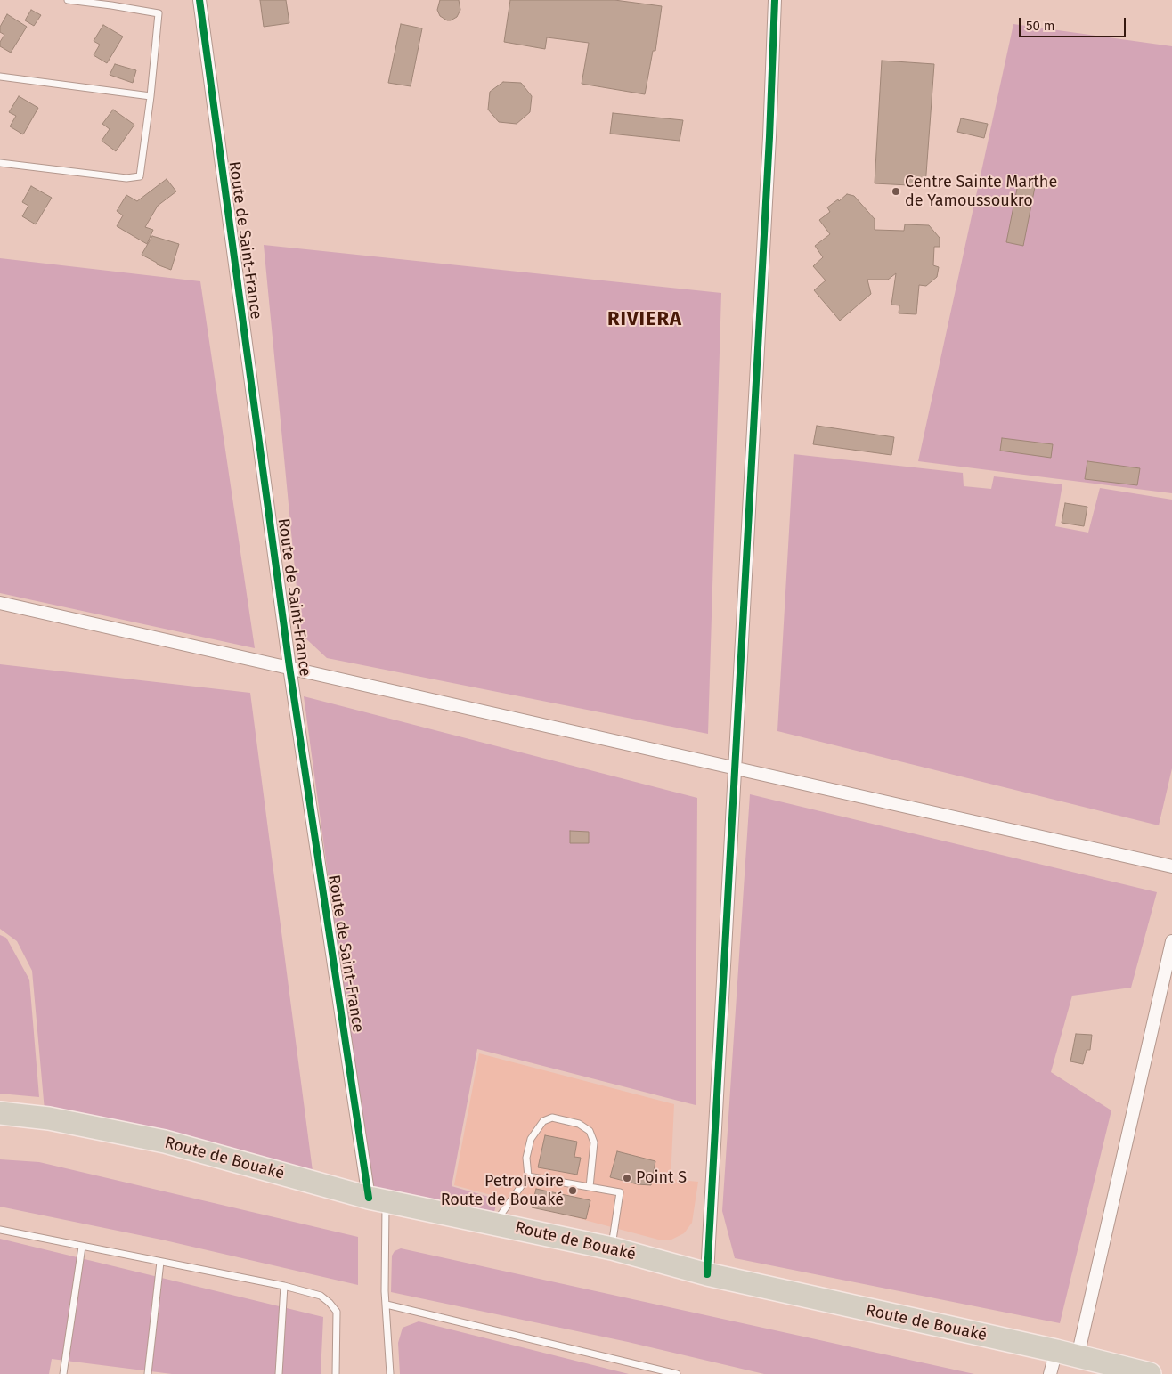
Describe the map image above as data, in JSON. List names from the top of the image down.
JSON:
{
  "streets": {
    "highway": ["Route de Bouaké"],
    "street": ["Route de Saint-France"]
  },
  "crossings": [
    ["Route de Saint-France", "Route de Bouaké"]
  ],
  "districts": ["RIVIERA"],
  "places": ["Centre Sainte Marthe de Yamoussoukro", "Point S", "PetroIvoire Route de Bouaké"],
  "scale_bar": "50 m"
}
